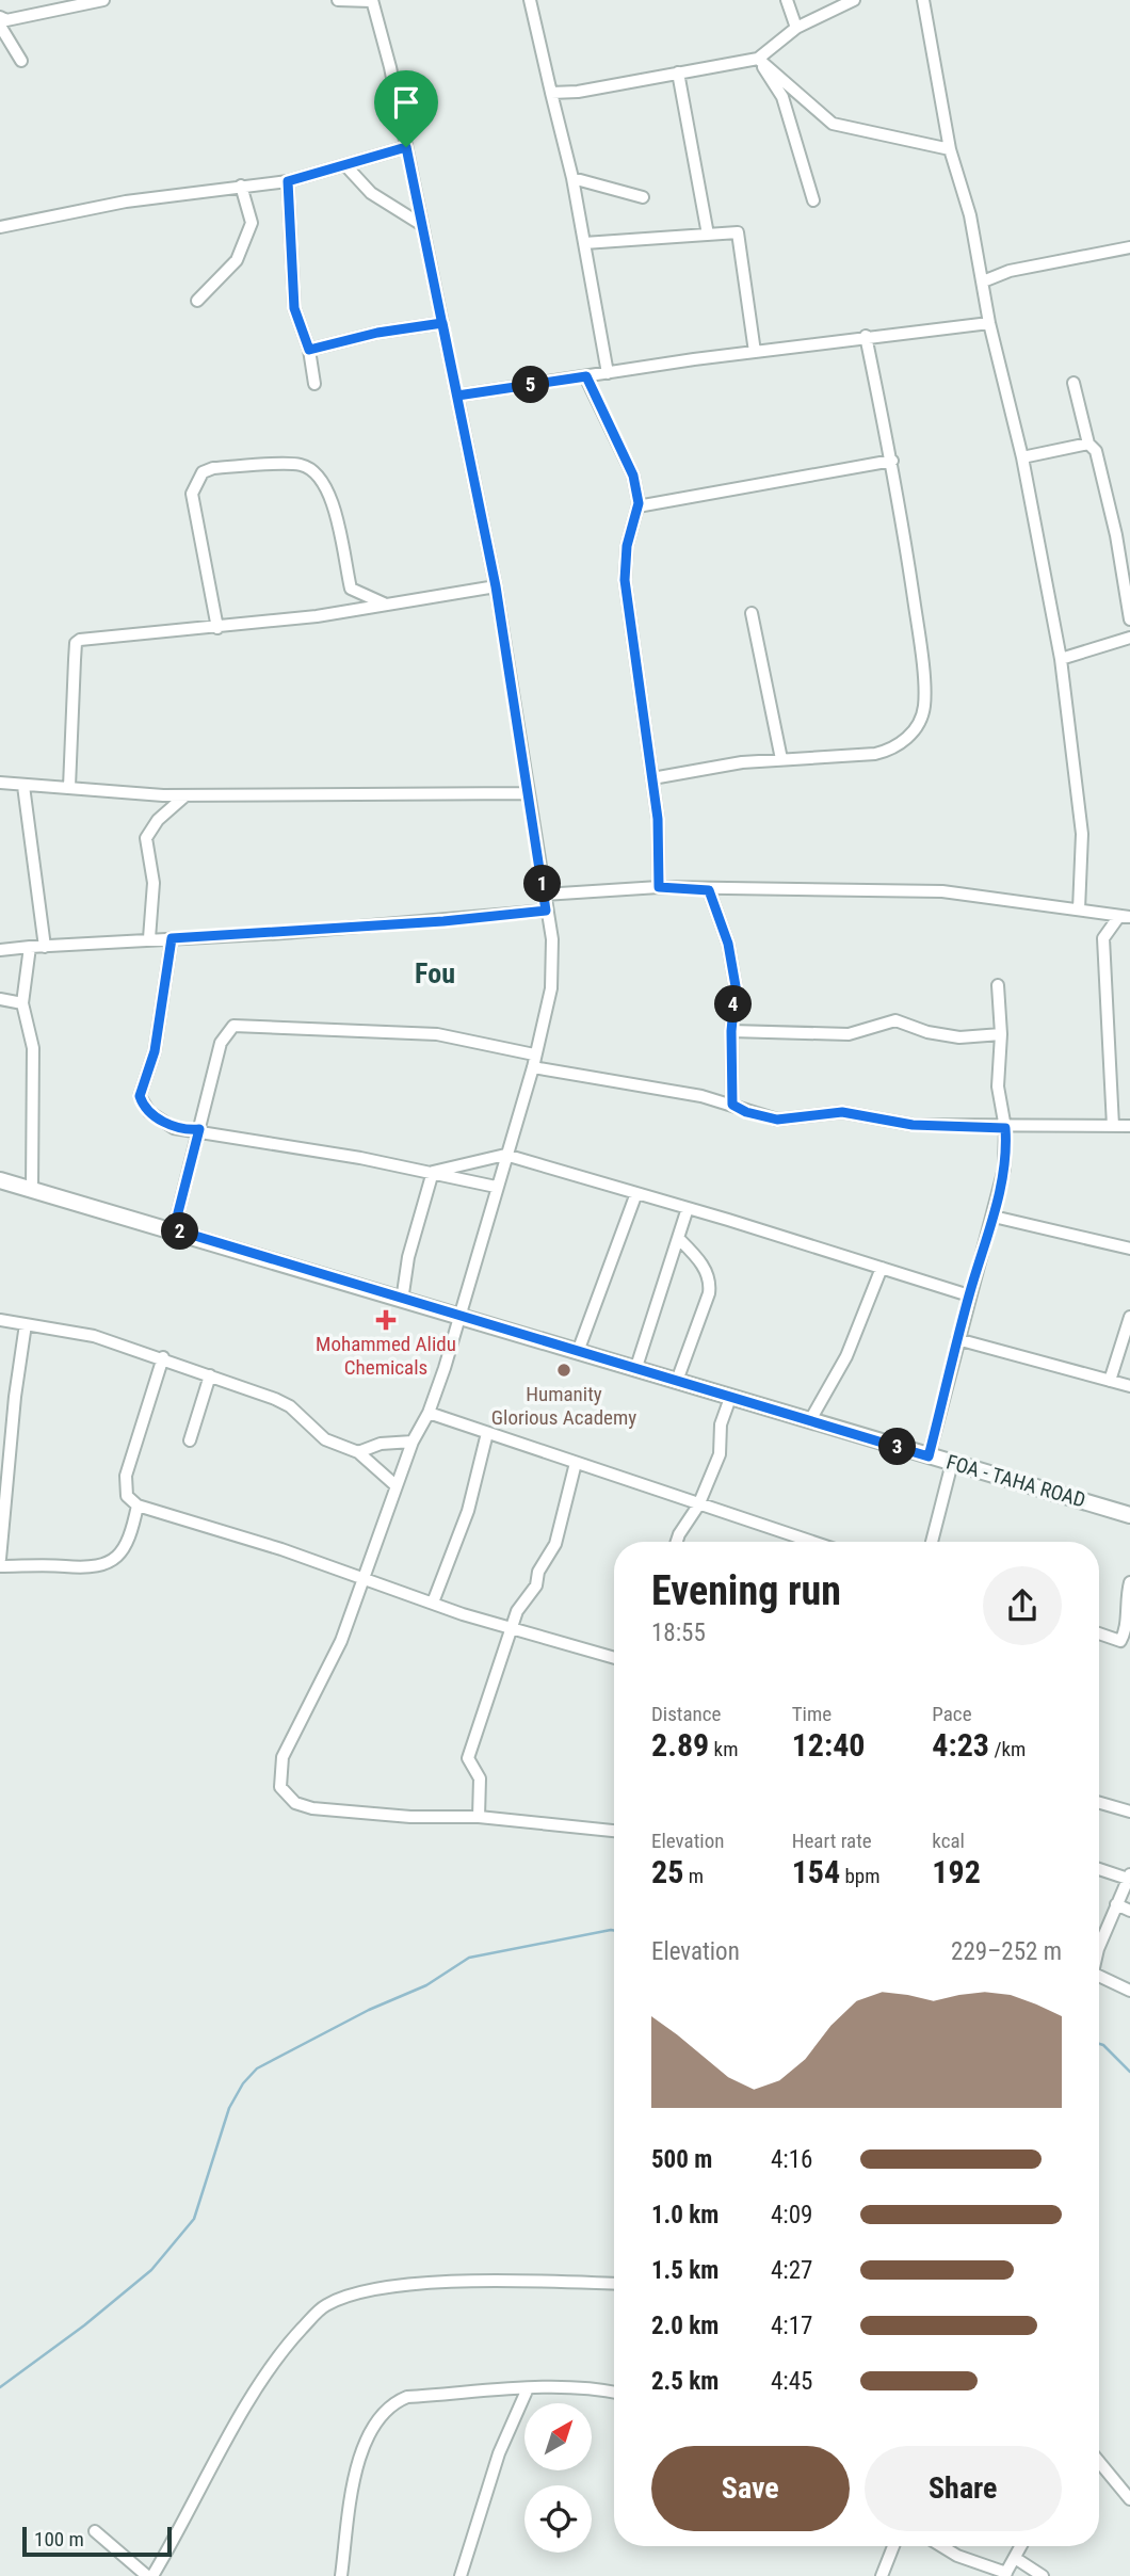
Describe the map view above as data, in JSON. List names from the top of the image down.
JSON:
{
  "streets": {
    "street": ["FOA - TAHA ROAD"]
  },
  "districts": ["Fou"],
  "places": {
    "health": ["Mohammed Alidu Chemicals"],
    "other": ["Humanity Glorious Academy"]
  },
  "scale_bar": "100 m",
  "north": "top right",
  "page": {
    "pins": [
      "5",
      "1",
      "4",
      "2",
      "3"
    ],
    "heading": ["Evening run", "18:55"],
    "stats": [
      ["Distance", "2.89 km"],
      ["Time", "12:40"],
      ["Pace", "4:23 /km"],
      ["Elevation", "25 m"],
      ["Heart rate", "154 bpm"],
      ["kcal", "192"]
    ],
    "chart": ["Elevation", "229–252 m"],
    "list": [
      {
        "name": "500 m",
        "note": "4:16"
      },
      {
        "name": "1.0 km",
        "note": "4:09"
      },
      {
        "name": "1.5 km",
        "note": "4:27"
      },
      {
        "name": "2.0 km",
        "note": "4:17"
      },
      {
        "name": "2.5 km",
        "note": "4:45"
      }
    ],
    "buttons": ["Save", "Share"],
    "scale": "100 m"
  }
}
